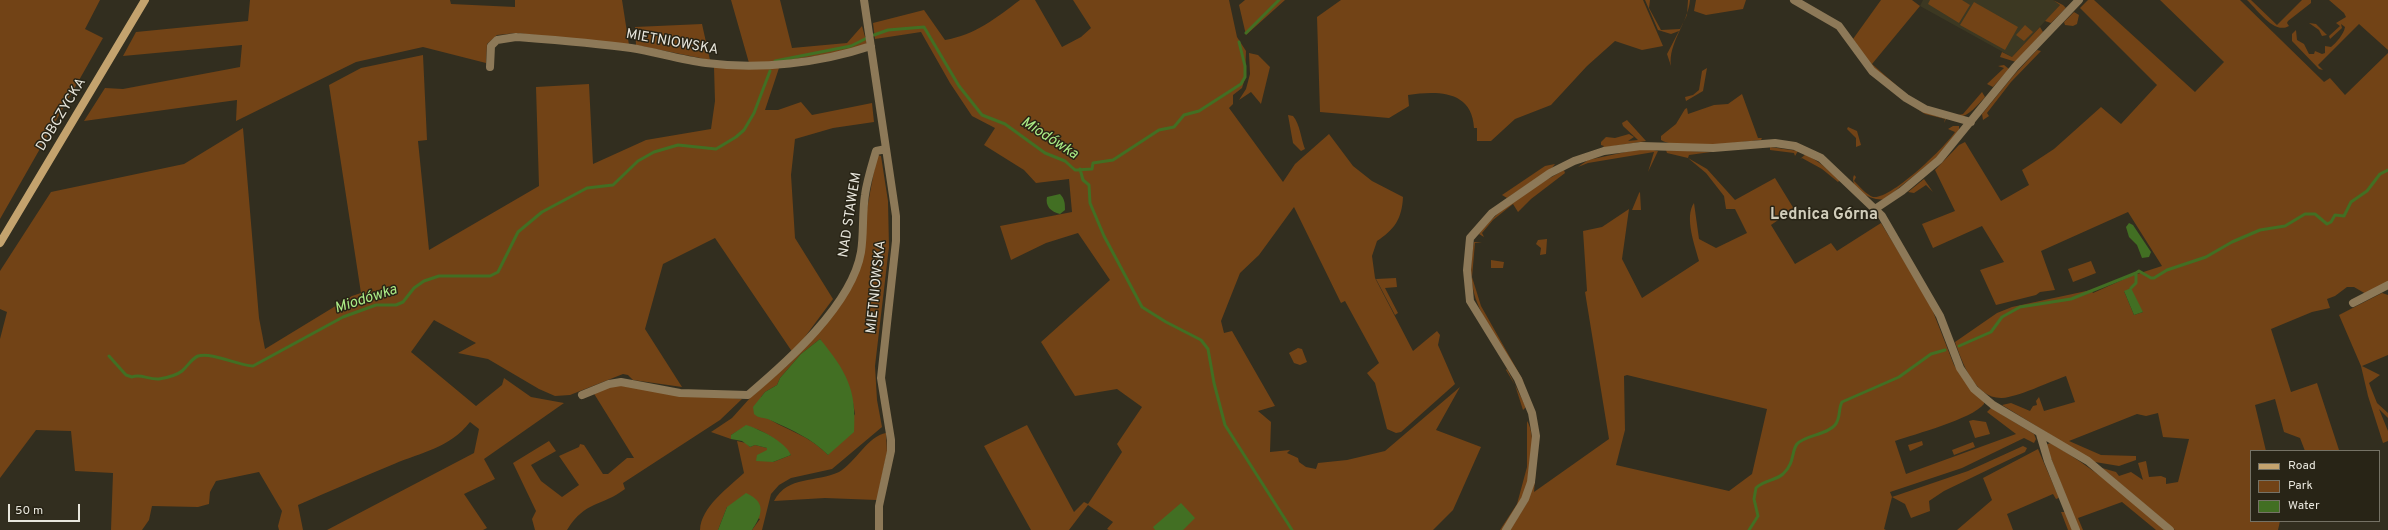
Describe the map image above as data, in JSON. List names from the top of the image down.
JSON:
{
  "streets": {
    "main road": ["DOBCZYCKA"],
    "street": ["MIETNIOWSKA", "NAD STAWEM"]
  },
  "crossings": [
    ["MIETNIOWSKA", "NAD STAWEM"]
  ],
  "districts": ["Lednica Górna"],
  "water": ["Miodówka"],
  "legend": ["Road", "Park", "Water"],
  "scale_bar": "50 m"
}
